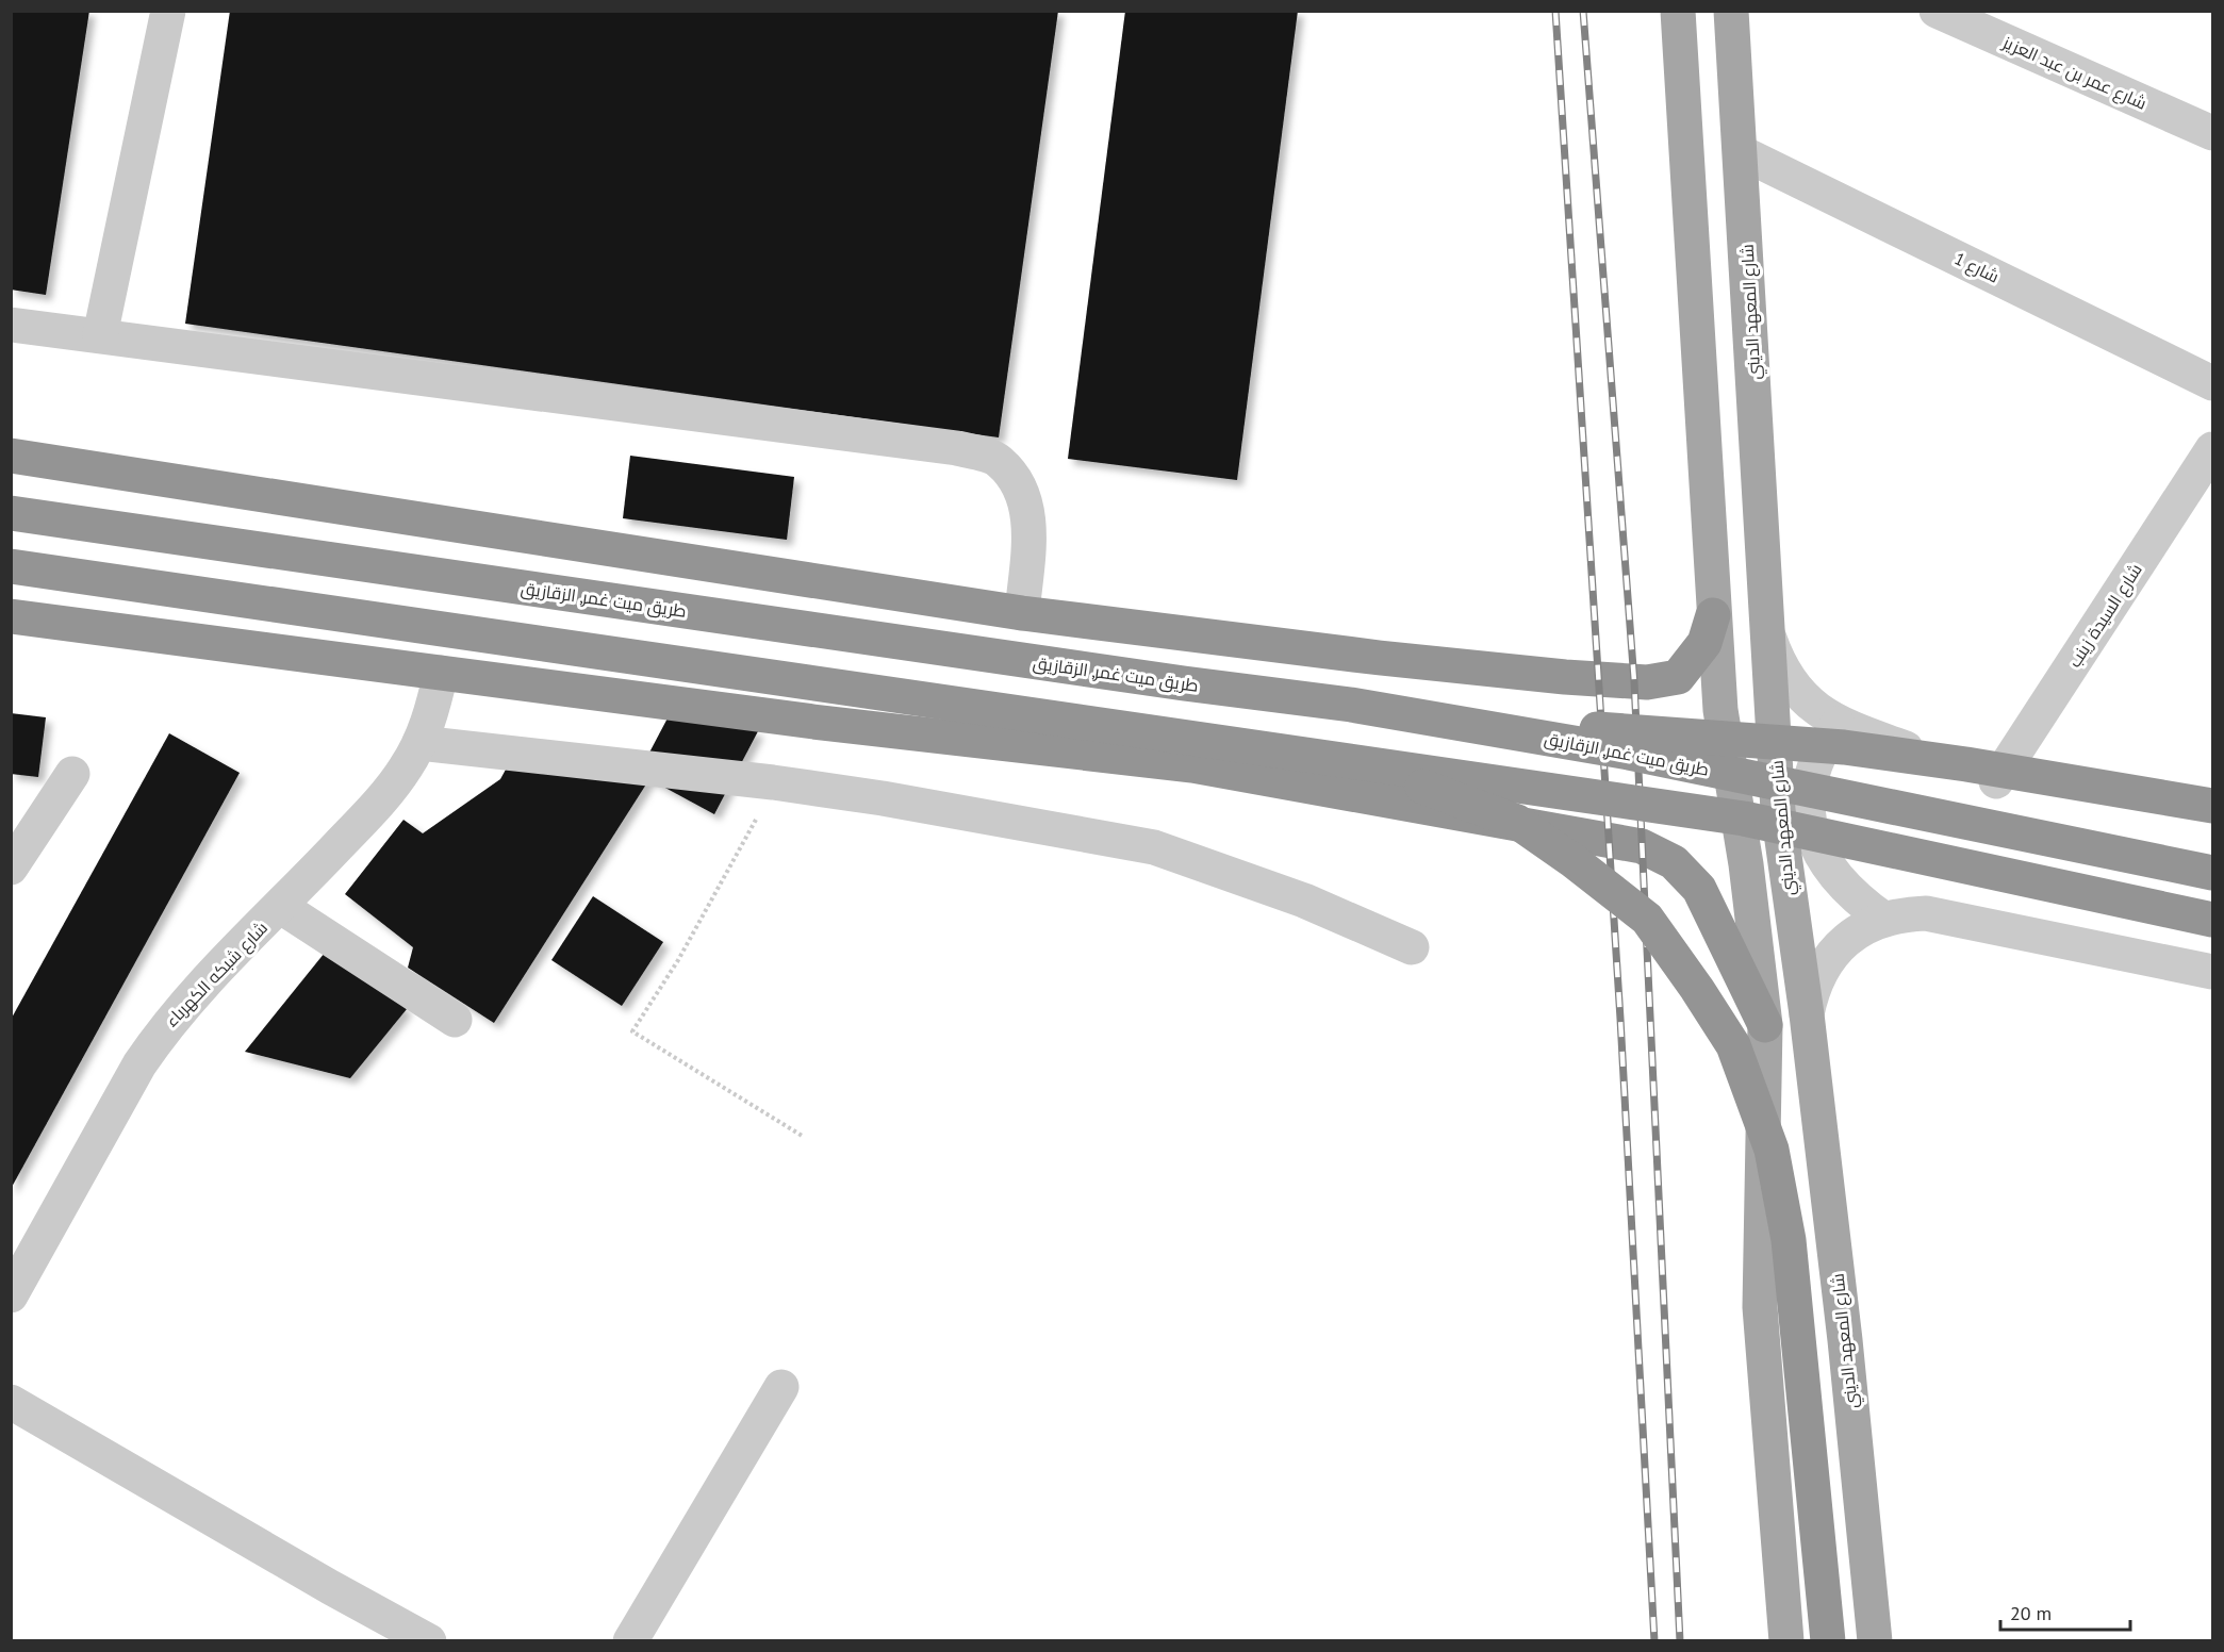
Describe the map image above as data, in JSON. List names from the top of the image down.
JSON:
{
  "streets": {
    "highway": ["طريق ميت غمر, الزقازيق"],
    "main road": ["شارع المعهد الديني"],
    "street": [
      "شارع عمر بن عبد العزيز",
      "شارع 1",
      "شارع السيدة زينب",
      "شارع شبكه الكهرباء"
    ]
  },
  "crossings": [
    ["شارع 1", "شارع المعهد الديني"]
  ],
  "scale_bar": "20 m"
}
